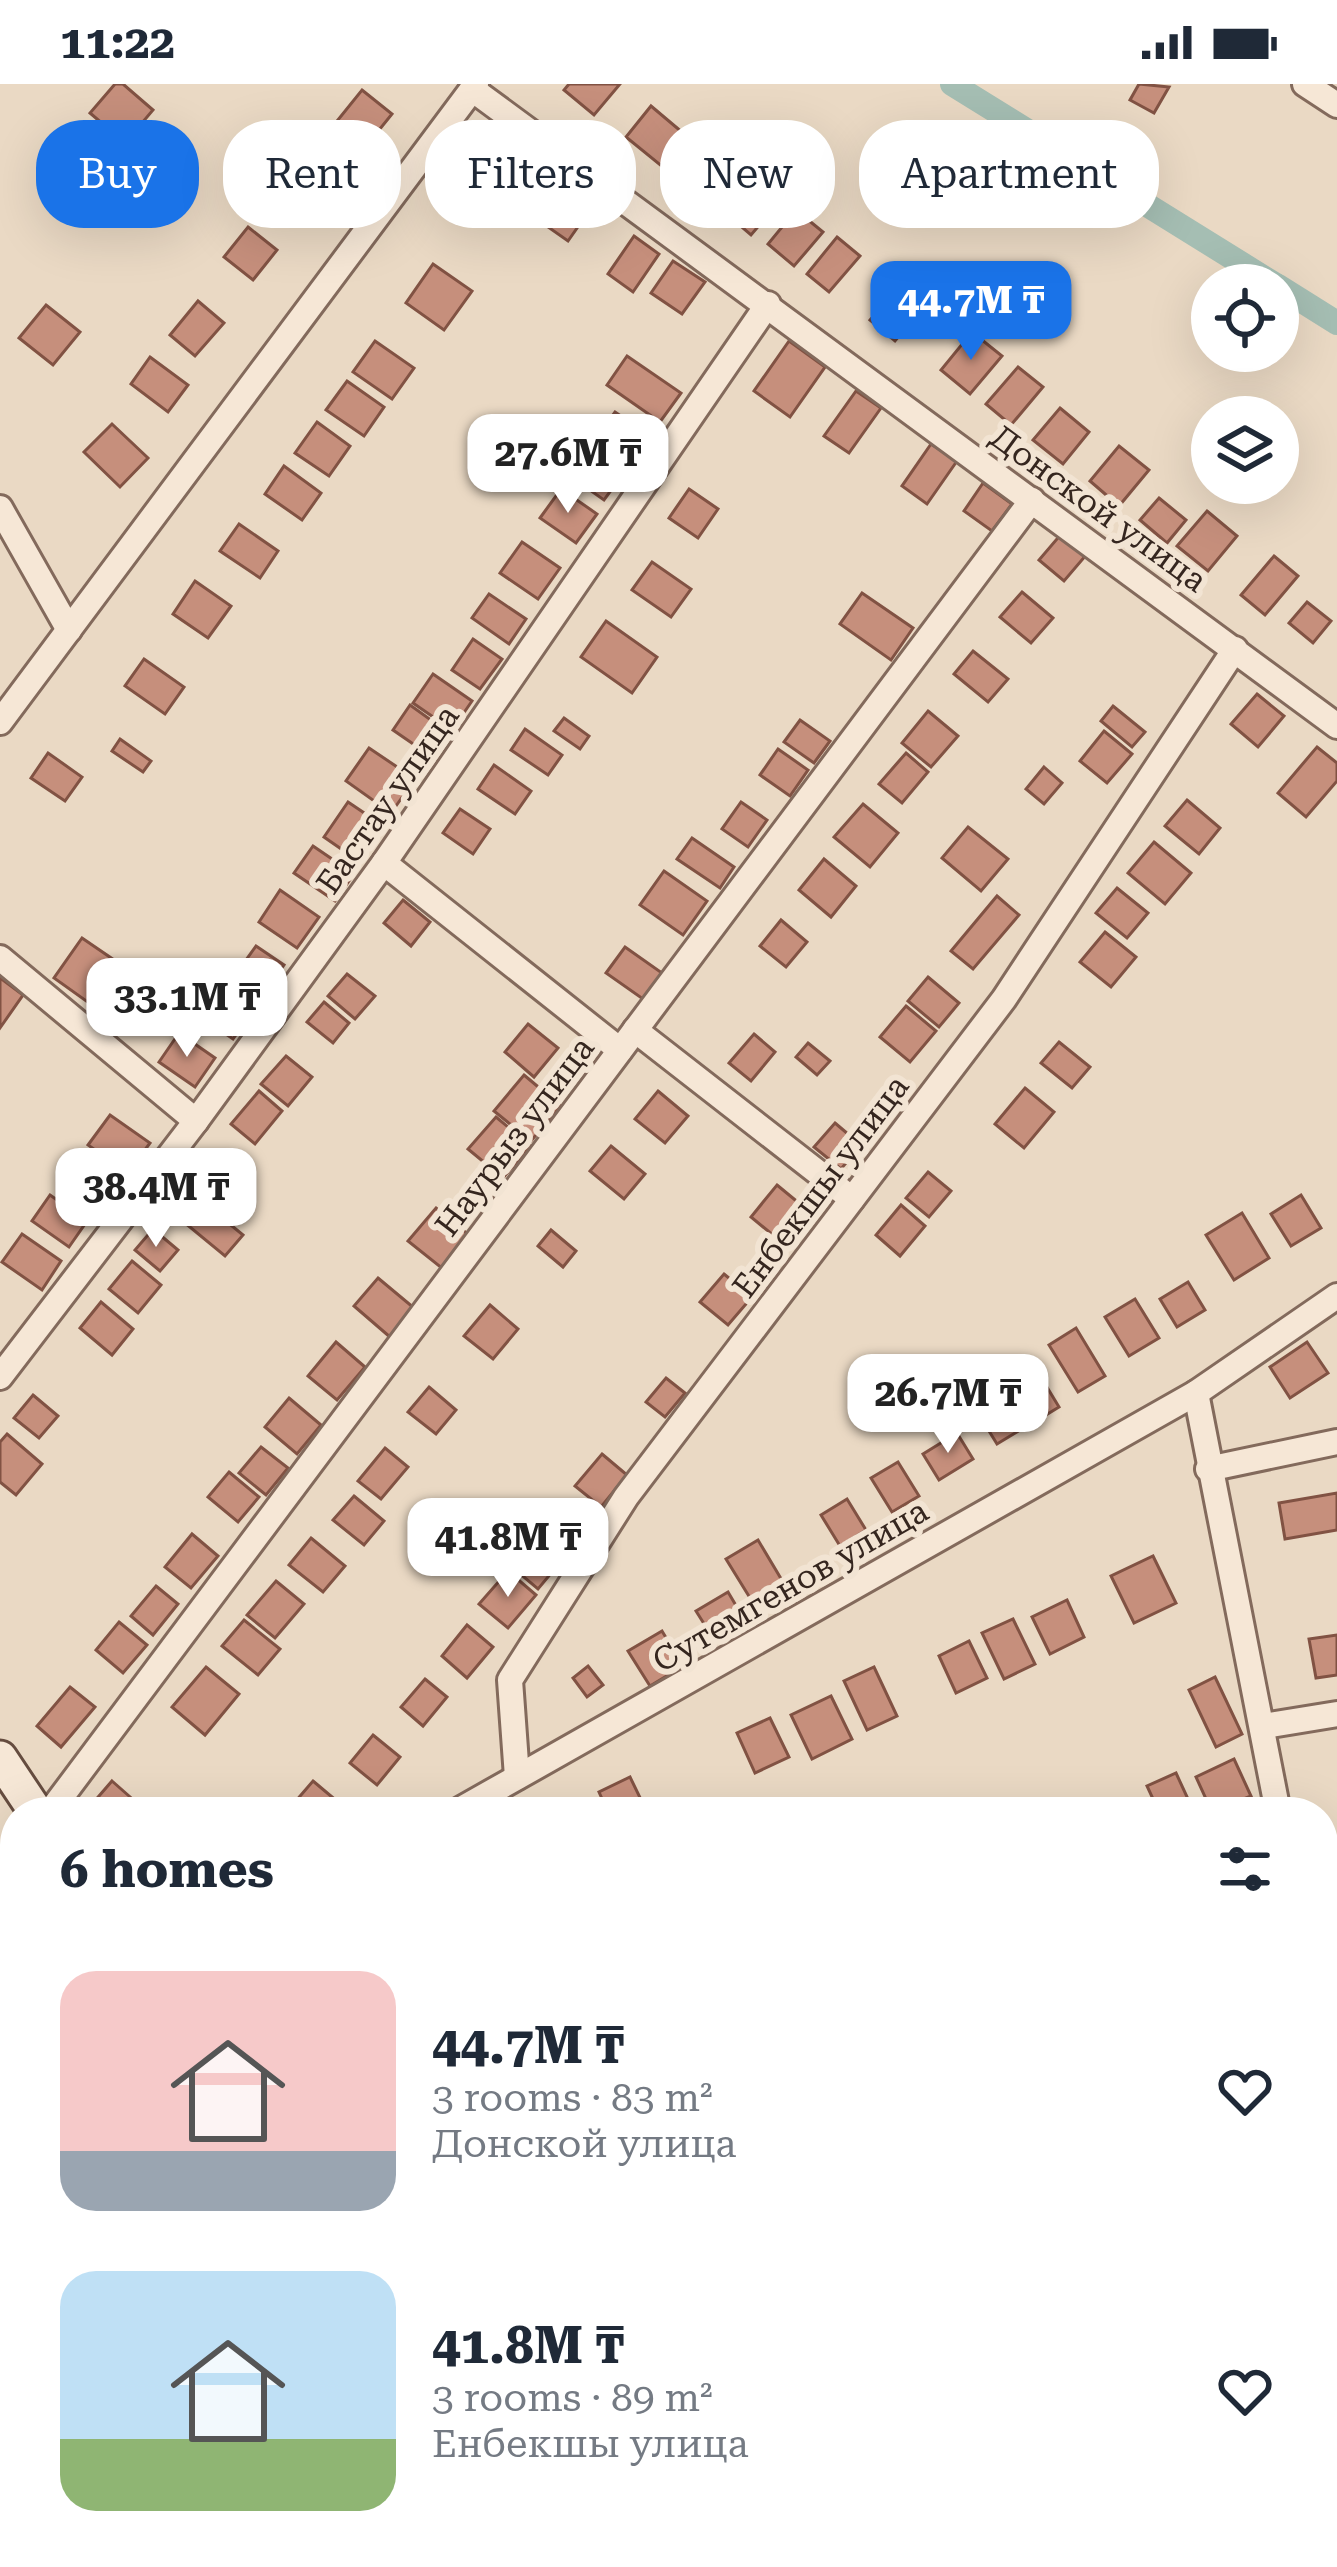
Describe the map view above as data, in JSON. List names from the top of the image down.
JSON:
{
  "streets": {
    "street": [
      "Донской улица",
      "Бастау улица",
      "Наурыз улица",
      "Енбекшы улица",
      "Сутемгенов улица"
    ]
  },
  "crossings": [
    ["Донской улица", "Бастау улица"],
    ["Донской улица", "Наурыз улица"],
    ["Донской улица", "Енбекшы улица"],
    ["Енбекшы улица", "Сутемгенов улица"]
  ],
  "page": {
    "status": "11:22",
    "chip": [
      "Buy",
      "Rent",
      "Filters",
      "New",
      "Apartment"
    ],
    "price": [
      "44.7M ₸",
      "27.6M ₸",
      "33.1M ₸",
      "38.4M ₸",
      "26.7M ₸",
      "41.8M ₸"
    ],
    "heading": "6 homes",
    "list": [
      {
        "name": "44.7M ₸",
        "note": "3 rooms · 83 m² · Донской улица"
      },
      {
        "name": "41.8M ₸",
        "note": "3 rooms · 89 m² · Енбекшы улица"
      }
    ]
  }
}
